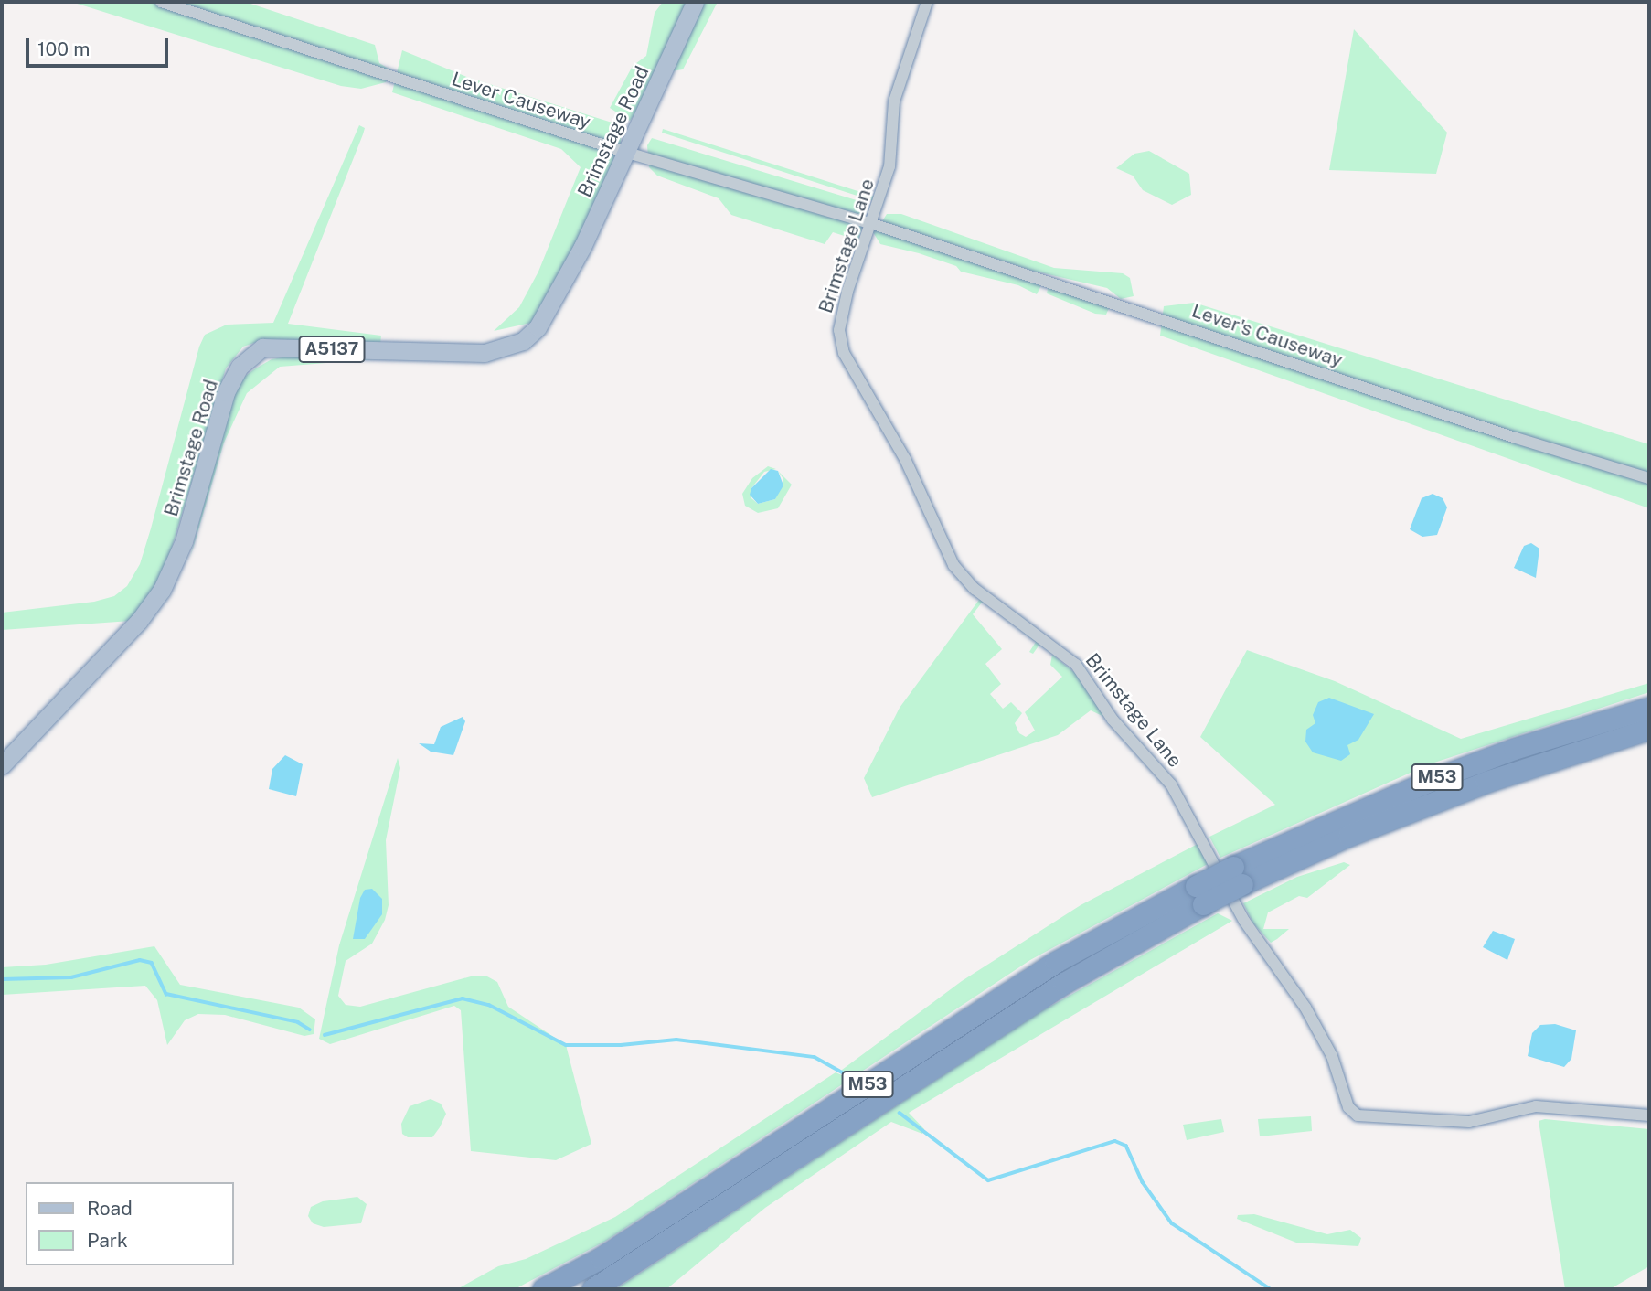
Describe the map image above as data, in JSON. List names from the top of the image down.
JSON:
{
  "streets": {
    "highway": ["M53"],
    "main road": ["Brimstage Road", "A5137"],
    "street": ["Lever Causeway", "Brimstage Lane", "Lever's Causeway"]
  },
  "crossings": [
    ["Lever Causeway", "Brimstage Road"],
    ["Lever Causeway", "Brimstage Lane"],
    ["Lever Causeway", "Lever's Causeway"],
    ["Brimstage Lane", "Lever's Causeway"]
  ],
  "legend": ["Road", "Park"],
  "scale_bar": "100 m"
}
